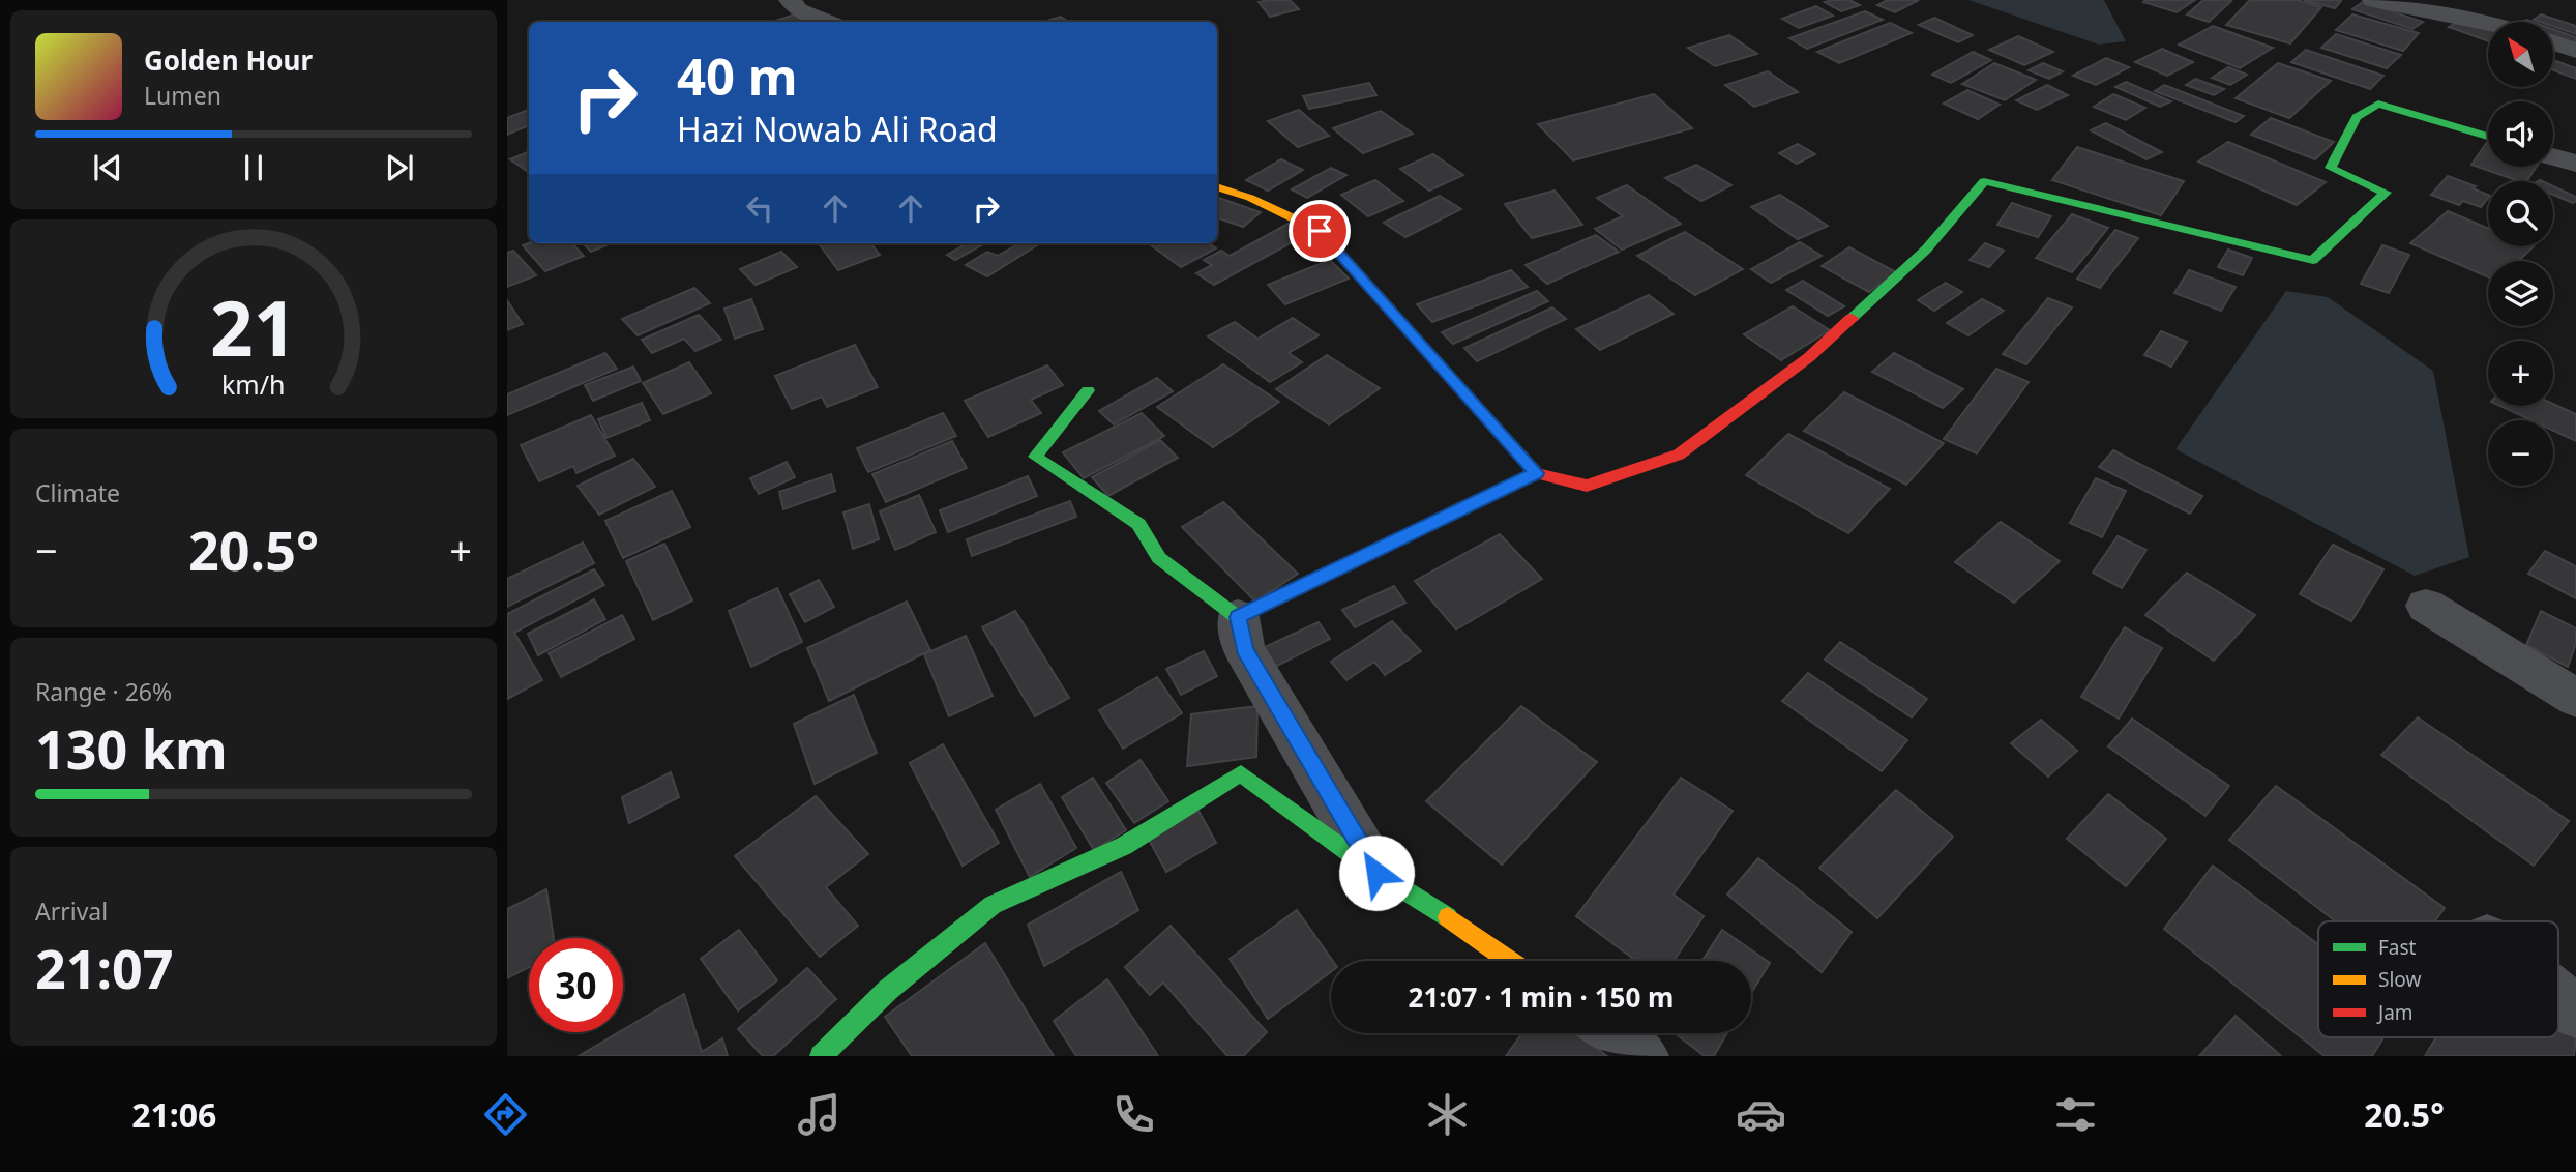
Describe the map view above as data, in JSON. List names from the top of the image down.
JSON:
{
  "legend": ["Fast", "Slow", "Jam"],
  "north": "top left",
  "page": {
    "map_buttons": ["+", "−"],
    "turn": ["40 m", "Hazi Nowab Ali Road"],
    "song": ["Golden Hour", "Lumen"],
    "tile": [
      "Climate",
      ["Range · 26%", "130 km"],
      ["Arrival", "21:07"]
    ],
    "heat": ["−", "20.5°", "+"],
    "limit": "30",
    "trip": "21:07 · 1 min · 150 m",
    "tabs": ["21:06", "20.5°"],
    "gauge": ["21", "km/h"]
  }
}
